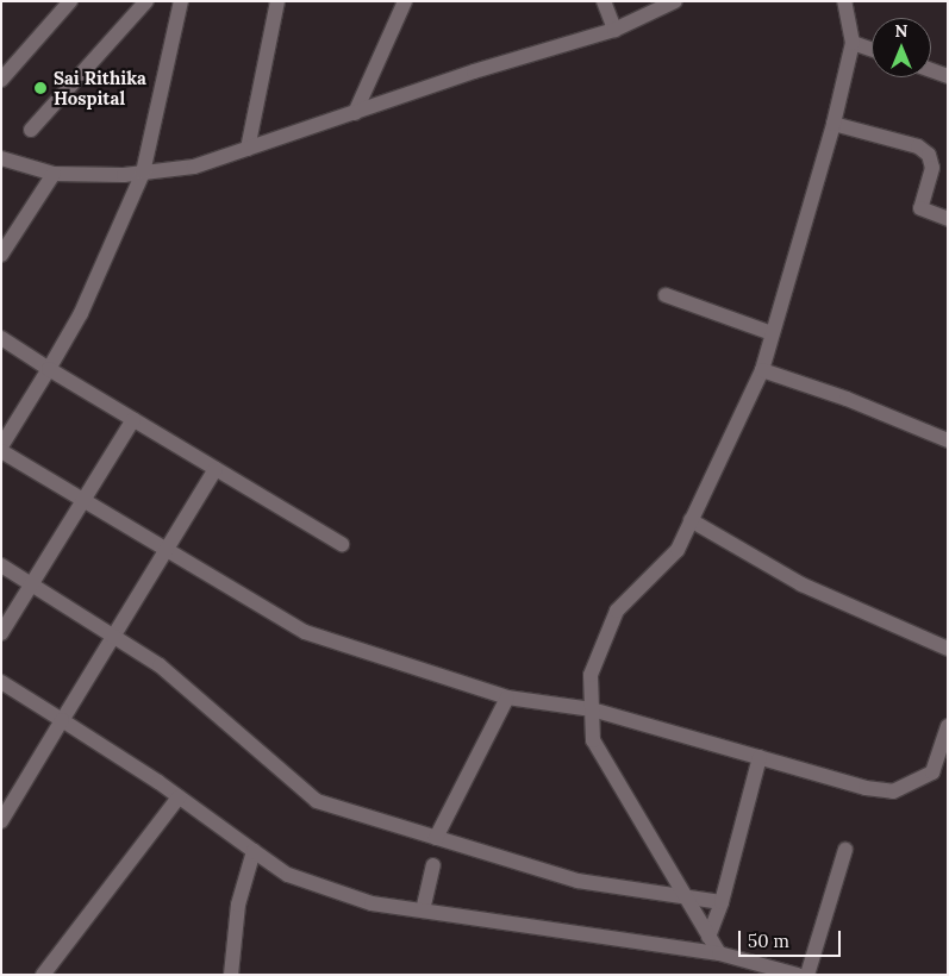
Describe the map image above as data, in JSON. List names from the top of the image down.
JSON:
{
  "places": ["Sai Rithika Hospital"],
  "scale_bar": "50 m",
  "north": "top"
}
